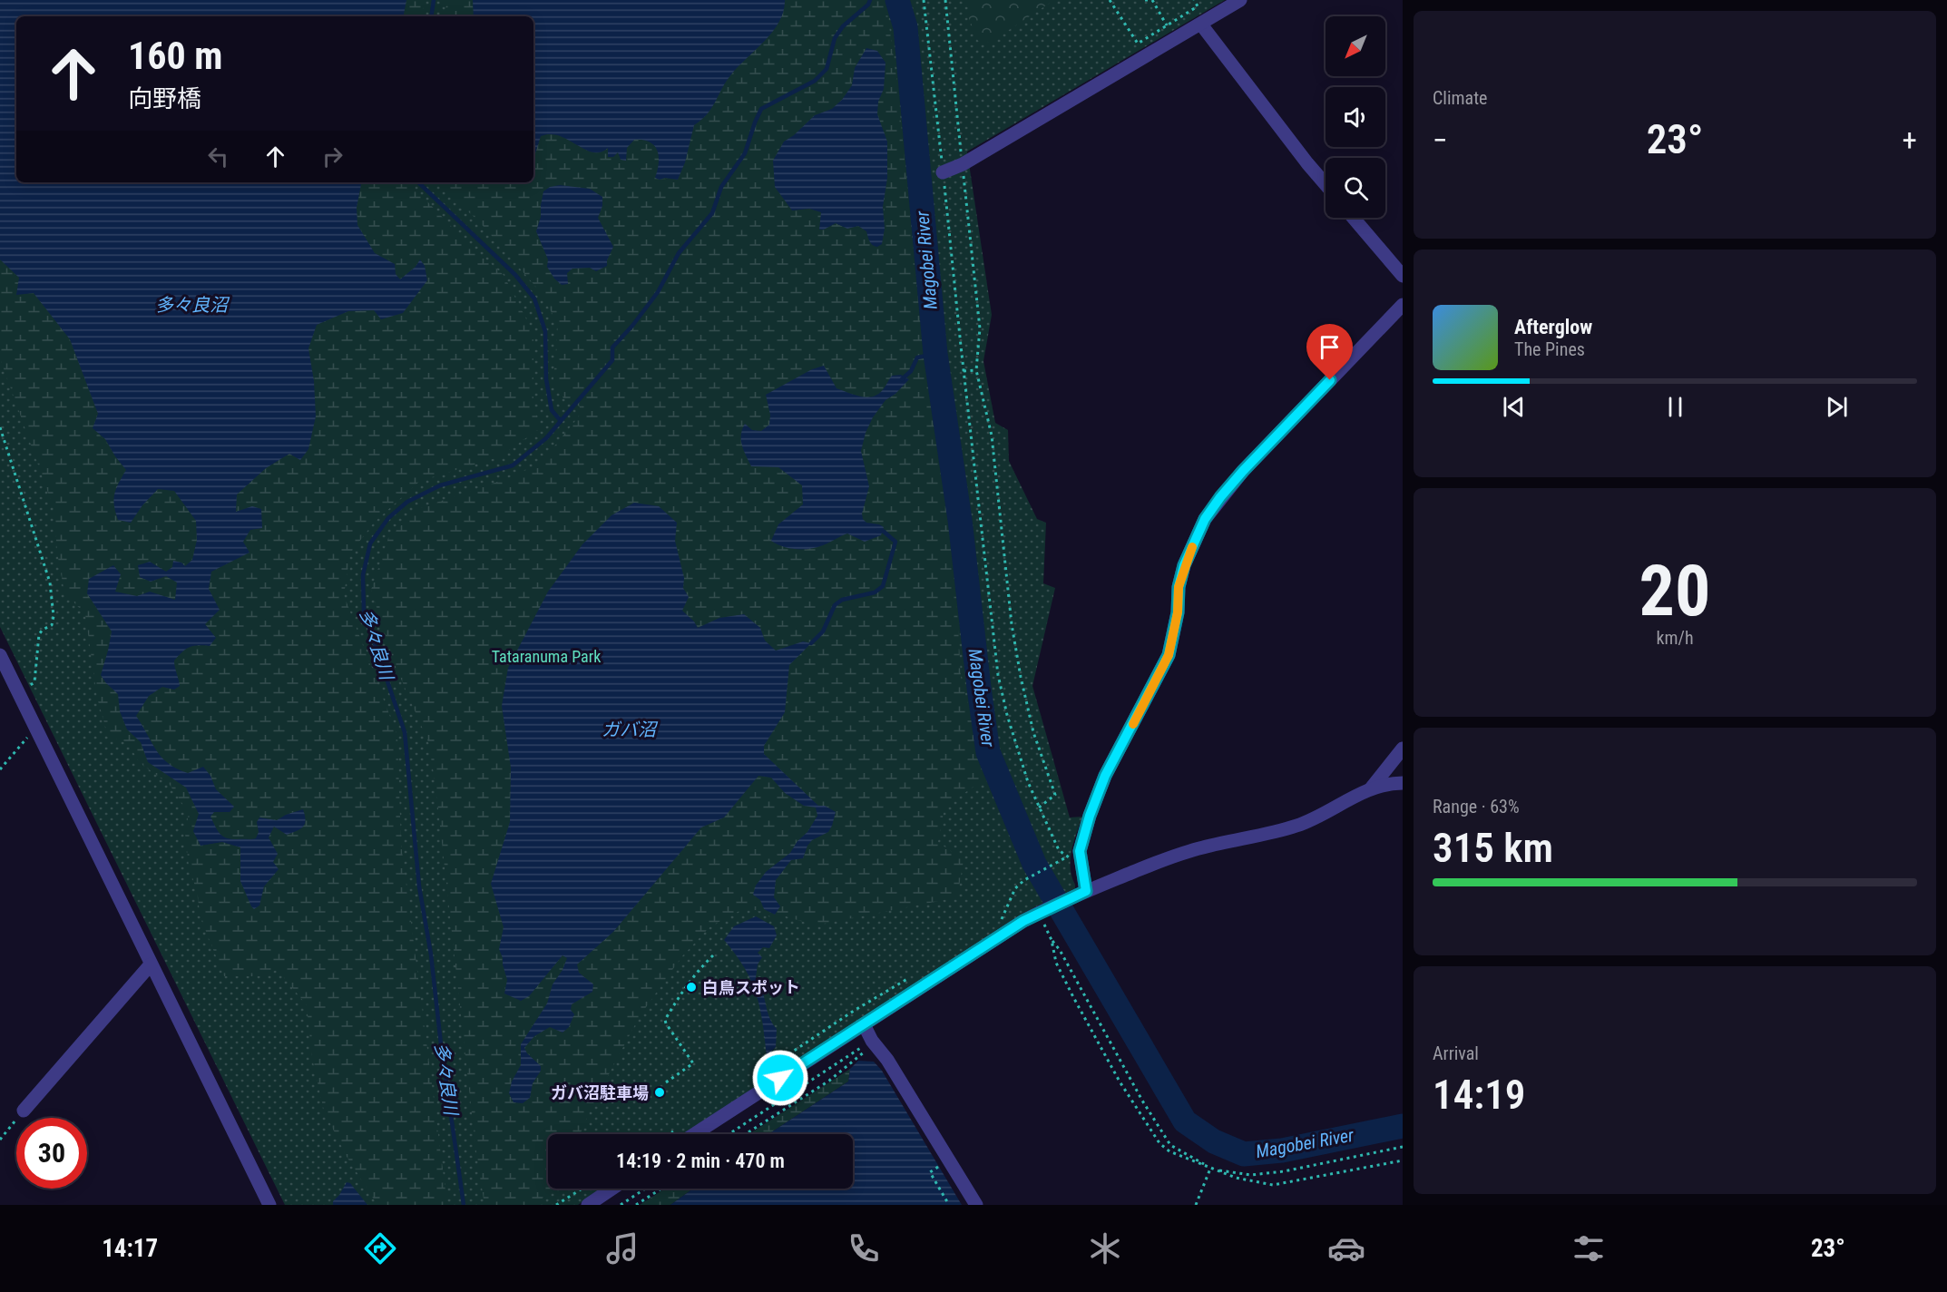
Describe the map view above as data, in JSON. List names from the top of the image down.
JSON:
{
  "water": [
    "Magobei River",
    "多々良沼",
    "多々良川",
    "ガバ沼"
  ],
  "parks": ["Tataranuma Park"],
  "places": ["白鳥スポット", "ガバ沼駐車場"],
  "north": "bottom left",
  "page": {
    "tile": [
      "Climate",
      ["20", "km/h"],
      ["Range · 63%", "315 km"],
      ["Arrival", "14:19"]
    ],
    "turn": ["160 m", "向野橋"],
    "heat": ["−", "23°", "+"],
    "song": ["Afterglow", "The Pines"],
    "limit": "30",
    "trip": "14:19 · 2 min · 470 m",
    "tabs": ["14:17", "23°"]
  }
}
